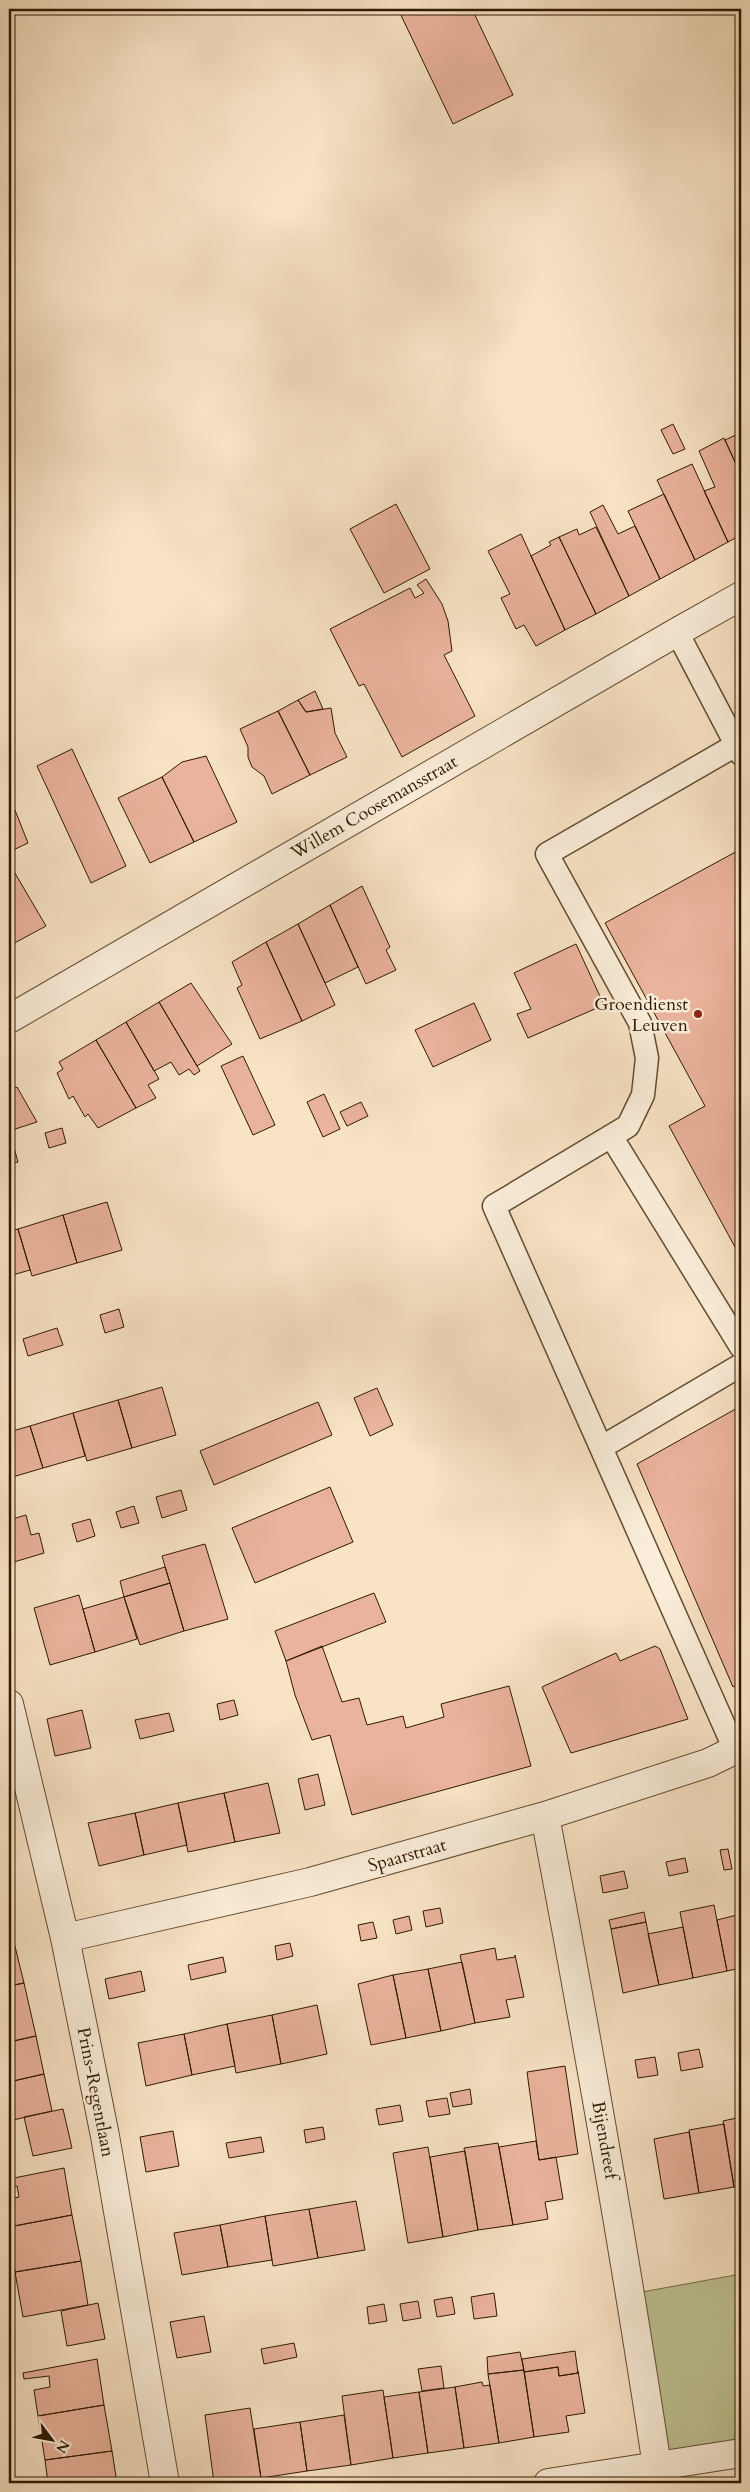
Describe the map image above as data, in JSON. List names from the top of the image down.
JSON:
{
  "streets": {
    "street": [
      "Willem Coosemansstraat",
      "Spaarstraat",
      "Prins-Regentlaan",
      "Bijendreef"
    ]
  },
  "crossings": [
    ["Spaarstraat", "Prins-Regentlaan"],
    ["Spaarstraat", "Bijendreef"]
  ],
  "places": ["Groendienst Leuven"],
  "north": "bottom right"
}
